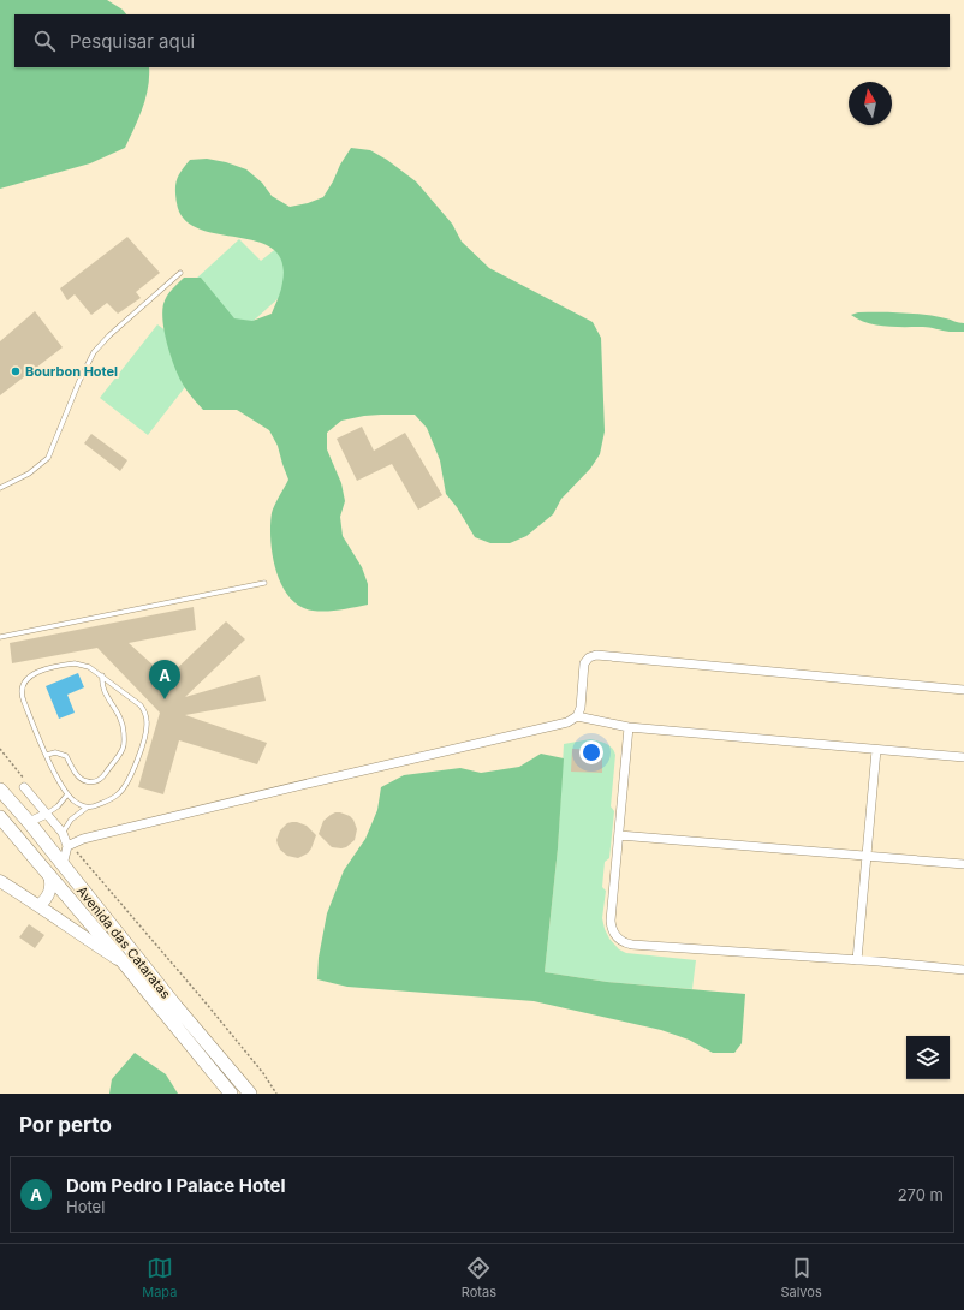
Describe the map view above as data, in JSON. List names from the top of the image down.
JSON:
{
  "streets": {
    "main road": ["Avenida das Cataratas"]
  },
  "places": ["Bourbon Hotel"],
  "north": "top",
  "page": {
    "search": "Pesquisar aqui",
    "pins": "A",
    "heading": "Por perto",
    "list": [
      {
        "mark": "A",
        "name": "Dom Pedro I Palace Hotel",
        "note": "Hotel",
        "value": "270 m"
      }
    ],
    "nav": ["Mapa", "Rotas", "Salvos"]
  }
}
